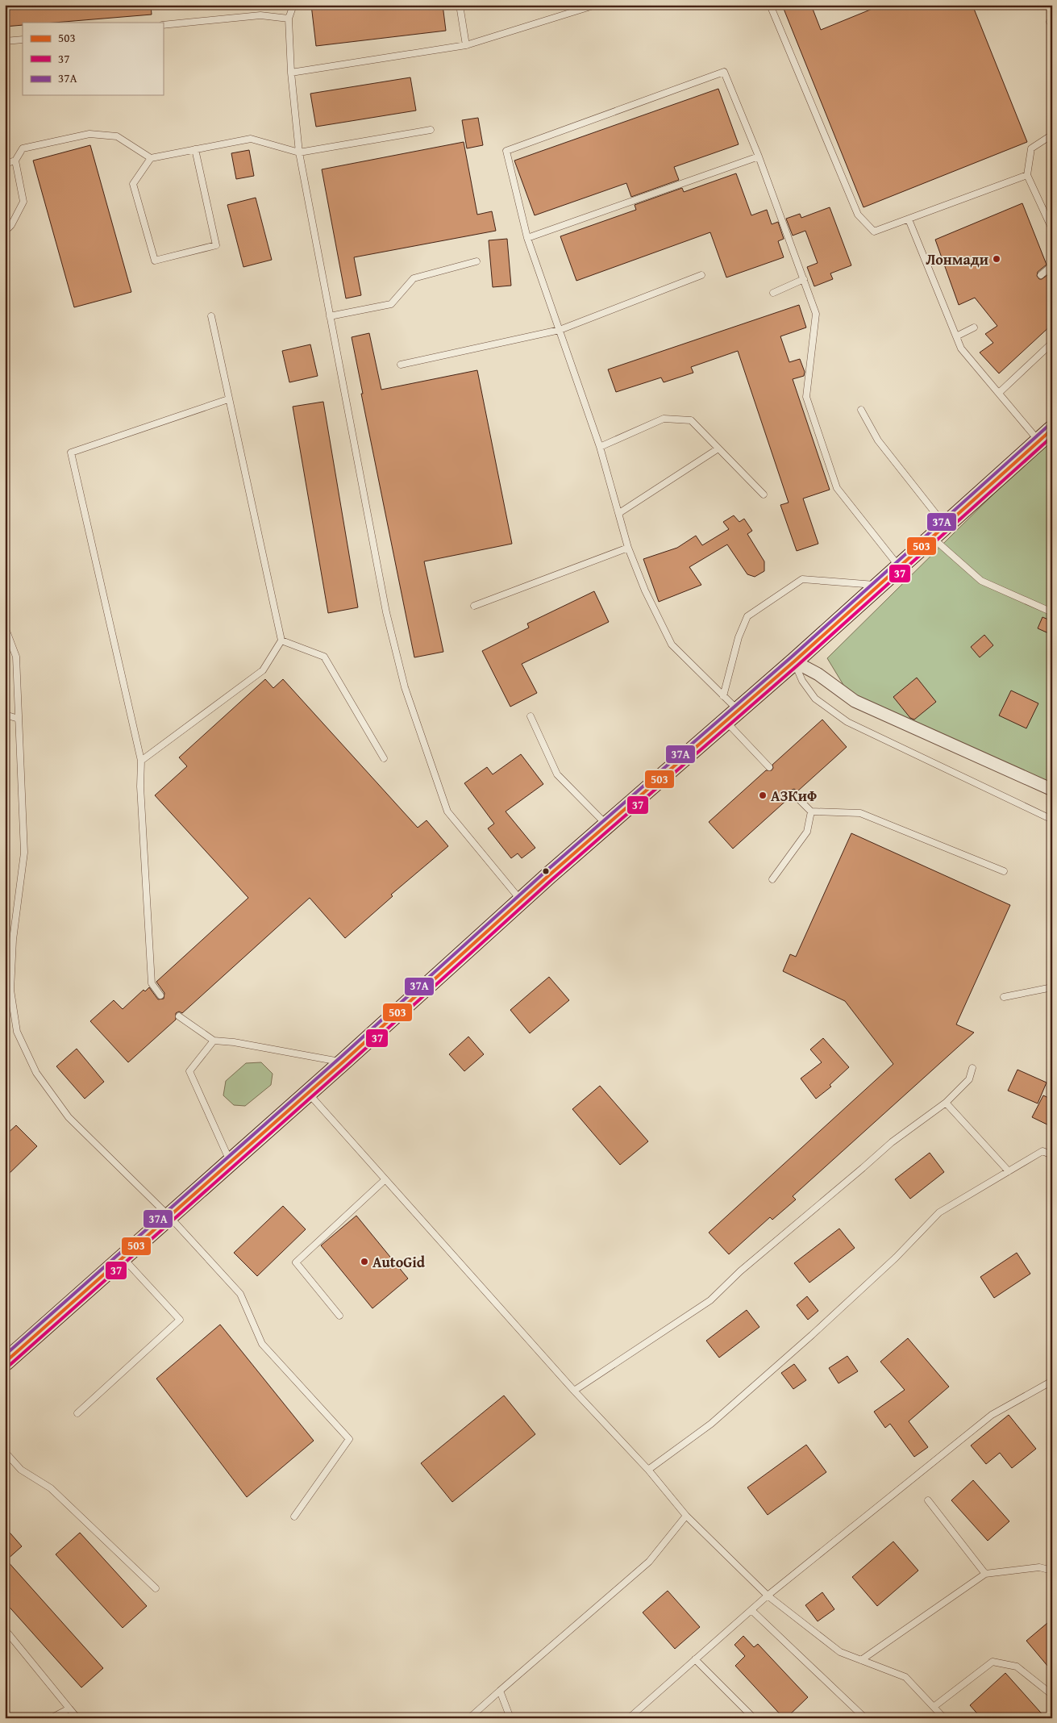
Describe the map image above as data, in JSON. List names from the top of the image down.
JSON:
{
  "places": ["Лонмади", "АЗКиФ", "AutoGid"],
  "lines": ["transit line 37А", "transit line 503", "transit line 37"],
  "legend": ["503", "37", "37А"]
}
